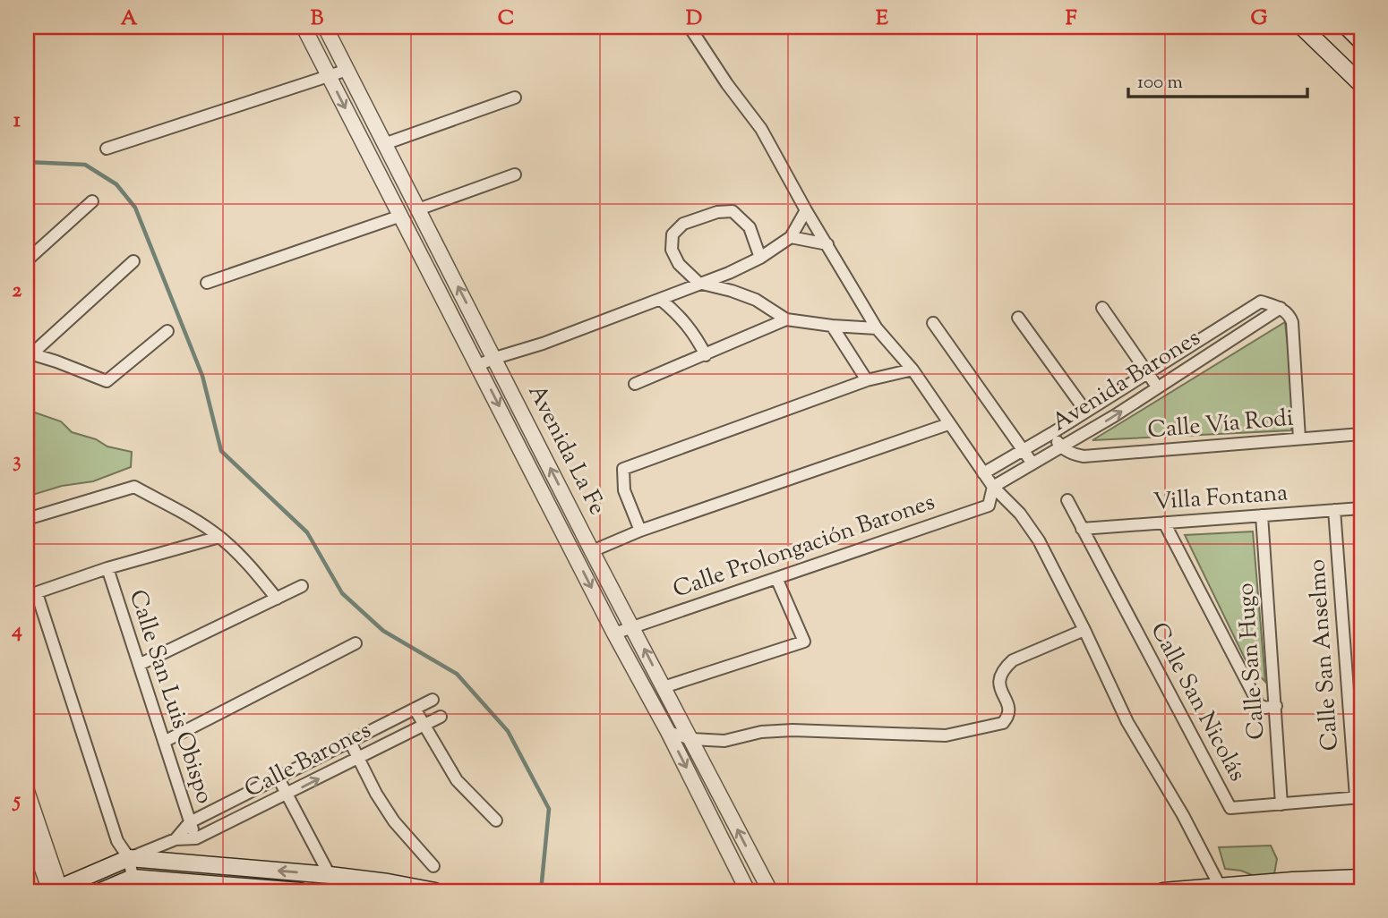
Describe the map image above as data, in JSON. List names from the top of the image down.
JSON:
{
  "streets": {
    "street": [
      "Avenida Barones",
      "Calle Vía Rodi",
      "Avenida La Fe",
      "Villa Fontana",
      "Calle Prolongación Barones",
      "Calle San Anselmo",
      "Calle San Hugo",
      "Calle San Luis Obispo",
      "Calle San Nicolás",
      "Calle Barones"
    ]
  },
  "crossings": [
    ["Avenida Barones", "Calle Vía Rodi"],
    ["Avenida Barones", "Calle Prolongación Barones"],
    ["Avenida La Fe", "Calle Prolongación Barones"],
    ["Villa Fontana", "Calle San Anselmo"],
    ["Villa Fontana", "Calle San Hugo"],
    ["Villa Fontana", "Calle San Nicolás"],
    ["Calle San Anselmo", "Calle San Nicolás"],
    ["Calle San Hugo", "Calle San Nicolás"],
    ["Calle San Luis Obispo", "Calle Barones"]
  ],
  "scale_bar": "100 m",
  "grid": {
    "columns": [
      "A",
      "B",
      "C",
      "D",
      "E",
      "F",
      "G"
    ],
    "rows": [
      "1",
      "2",
      "3",
      "4",
      "5"
    ]
  }
}
